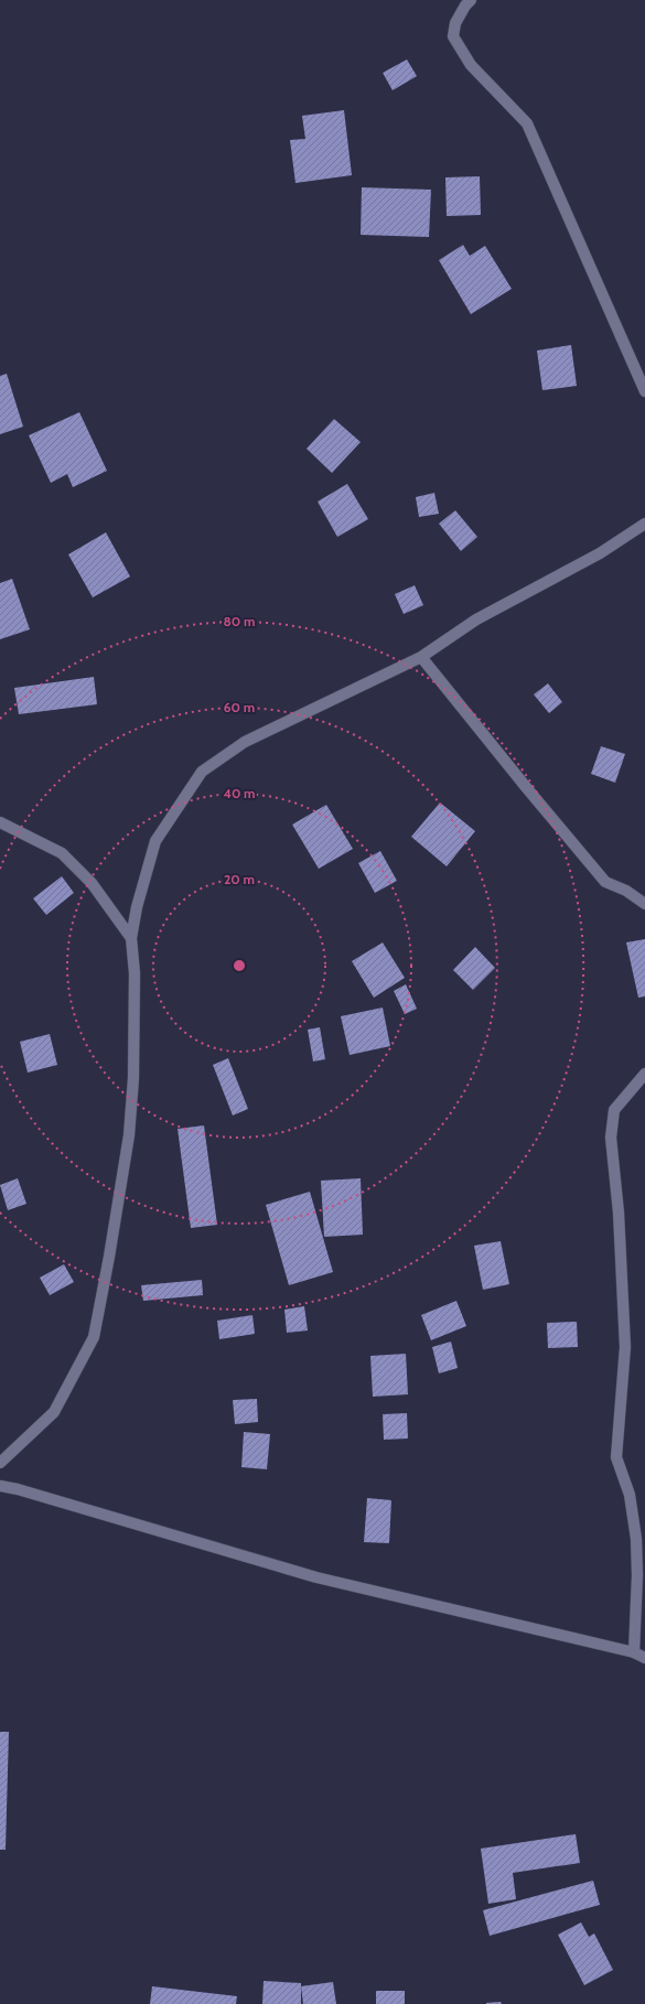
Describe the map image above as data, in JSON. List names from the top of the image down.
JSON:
{
  "rings": [
    "80 m",
    "60 m",
    "40 m",
    "20 m"
  ]
}
